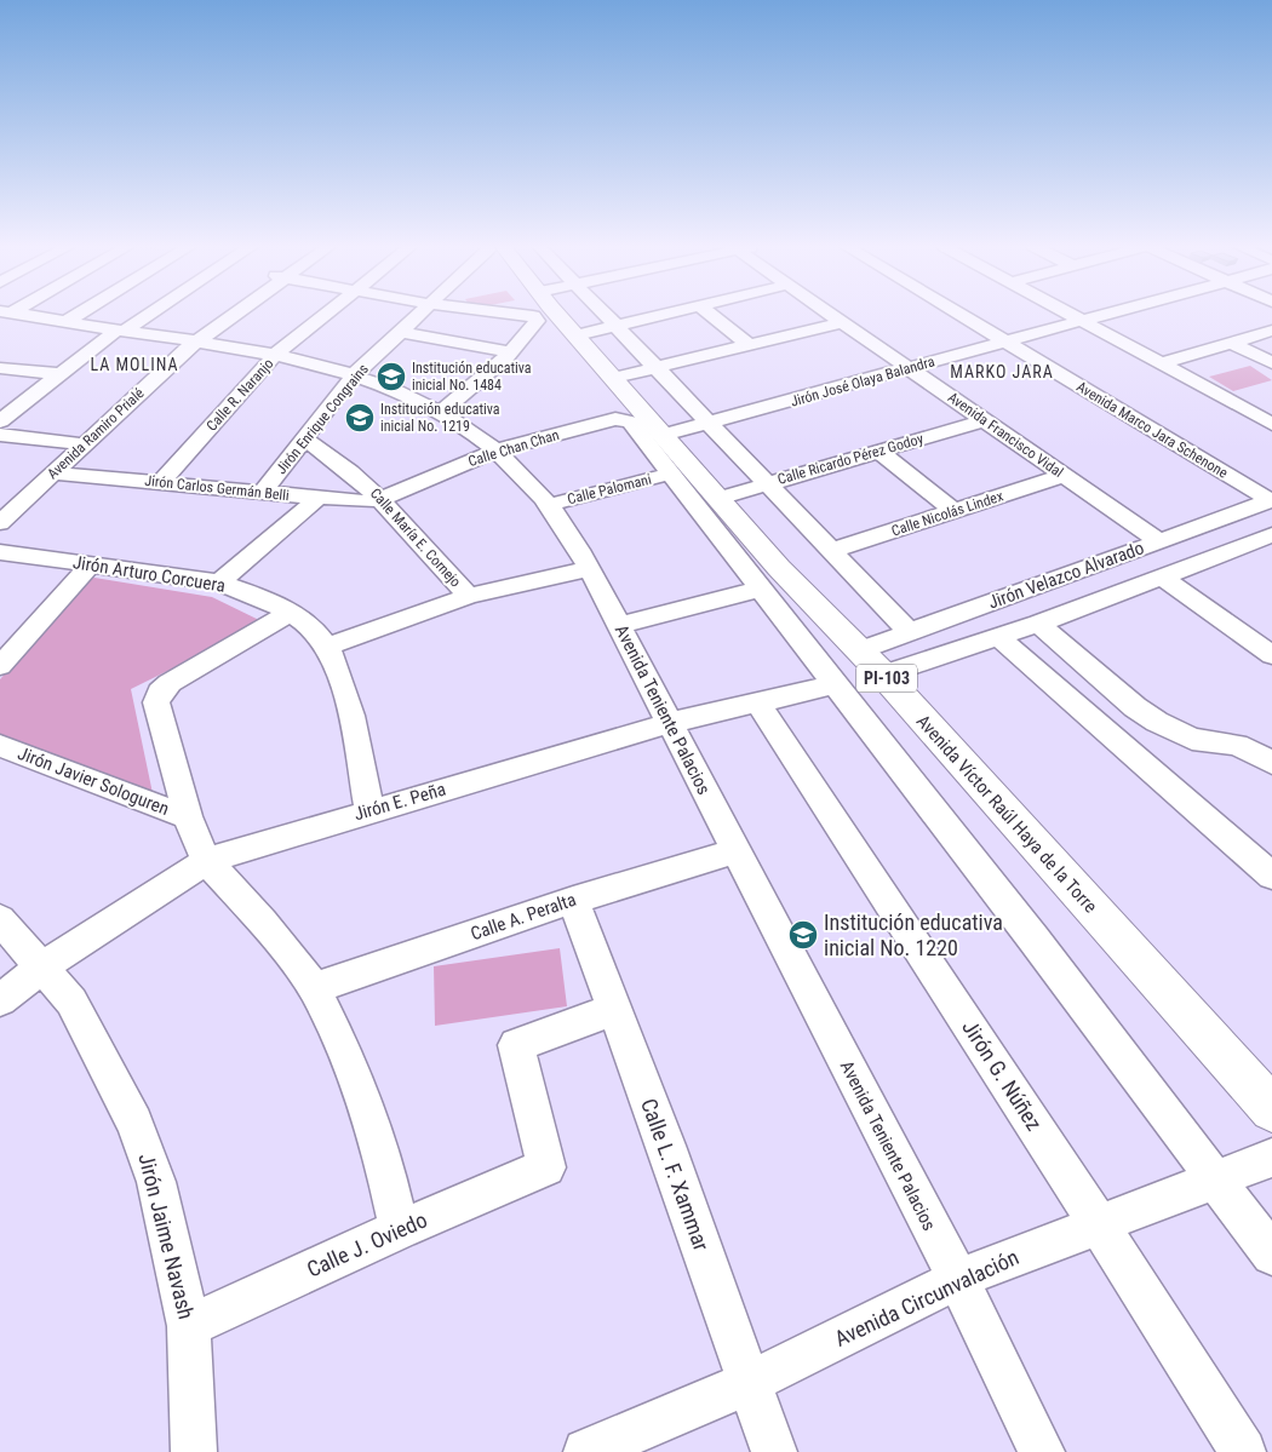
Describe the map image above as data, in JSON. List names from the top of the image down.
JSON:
{
  "streets": {
    "main road": ["PI-103", "Avenida Víctor Raúl Haya de la Torre"],
    "street": [
      "Jirón José Olaya Balandra",
      "Calle R. Naranjo",
      "Jirón Enrique Congrains",
      "Avenida Marco Jara Schenone",
      "Avenida Ramiro Prialé",
      "Avenida Francisco Vidal",
      "Calle Chan Chan",
      "Calle Ricardo Pérez Godoy",
      "Jirón Carlos Germán Belli",
      "Calle Palomani",
      "Calle Nicolás Lindex",
      "Calle María E. Cornejo",
      "Jirón Arturo Corcuera",
      "Jirón Velazco Alvarado",
      "Avenida Teniente Palacios",
      "Jirón Javier Sologuren",
      "Jirón E. Peña",
      "Calle A. Peralta",
      "Jirón G. Núñez",
      "Calle L. F. Xammar",
      "Jirón Jaime Navash",
      "Calle J. Oviedo",
      "Avenida Circunvalación"
    ]
  },
  "crossings": [
    ["Jirón José Olaya Balandra", "Avenida Marco Jara Schenone"],
    ["Jirón José Olaya Balandra", "Avenida Francisco Vidal"],
    ["Jirón José Olaya Balandra", "Avenida Víctor Raúl Haya de la Torre"],
    ["Calle R. Naranjo", "Jirón Carlos Germán Belli"],
    ["Calle R. Naranjo", "Avenida Teniente Palacios"],
    ["Jirón Enrique Congrains", "Jirón Carlos Germán Belli"],
    ["Jirón Enrique Congrains", "Calle María E. Cornejo"],
    ["Jirón Enrique Congrains", "Avenida Teniente Palacios"],
    ["Avenida Marco Jara Schenone", "Jirón Velazco Alvarado"],
    ["Avenida Ramiro Prialé", "Jirón Carlos Germán Belli"],
    ["Avenida Ramiro Prialé", "Avenida Teniente Palacios"],
    ["Avenida Francisco Vidal", "Calle Ricardo Pérez Godoy"],
    ["Avenida Francisco Vidal", "Calle Nicolás Lindex"],
    ["Avenida Francisco Vidal", "Jirón Velazco Alvarado"],
    ["Calle Chan Chan", "Jirón Carlos Germán Belli"],
    ["Calle Chan Chan", "Calle Palomani"],
    ["Calle Chan Chan", "Calle María E. Cornejo"],
    ["Calle Chan Chan", "Avenida Teniente Palacios"],
    ["Calle Ricardo Pérez Godoy", "Avenida Víctor Raúl Haya de la Torre"],
    ["Jirón Carlos Germán Belli", "Calle María E. Cornejo"],
    ["Calle Palomani", "Avenida Teniente Palacios"],
    ["Jirón Arturo Corcuera", "Jirón E. Peña"],
    ["Jirón Velazco Alvarado", "Avenida Víctor Raúl Haya de la Torre"],
    ["Avenida Teniente Palacios", "Jirón E. Peña"],
    ["Avenida Teniente Palacios", "Calle A. Peralta"],
    ["Avenida Teniente Palacios", "Avenida Circunvalación"],
    ["Jirón E. Peña", "Jirón G. Núñez"],
    ["Jirón E. Peña", "Jirón Jaime Navash"],
    ["Calle A. Peralta", "Calle L. F. Xammar"],
    ["Jirón G. Núñez", "Avenida Circunvalación"],
    ["Calle L. F. Xammar", "Calle J. Oviedo"],
    ["Calle L. F. Xammar", "Avenida Circunvalación"],
    ["Jirón Jaime Navash", "Calle J. Oviedo"]
  ],
  "districts": ["LA MOLINA", "MARKO JARA"],
  "places": {
    "school or university": ["Institución educativa inicial No. 1484", "Institución educativa inicial No. 1219", "Institución educativa inicial No. 1220"]
  }
}
